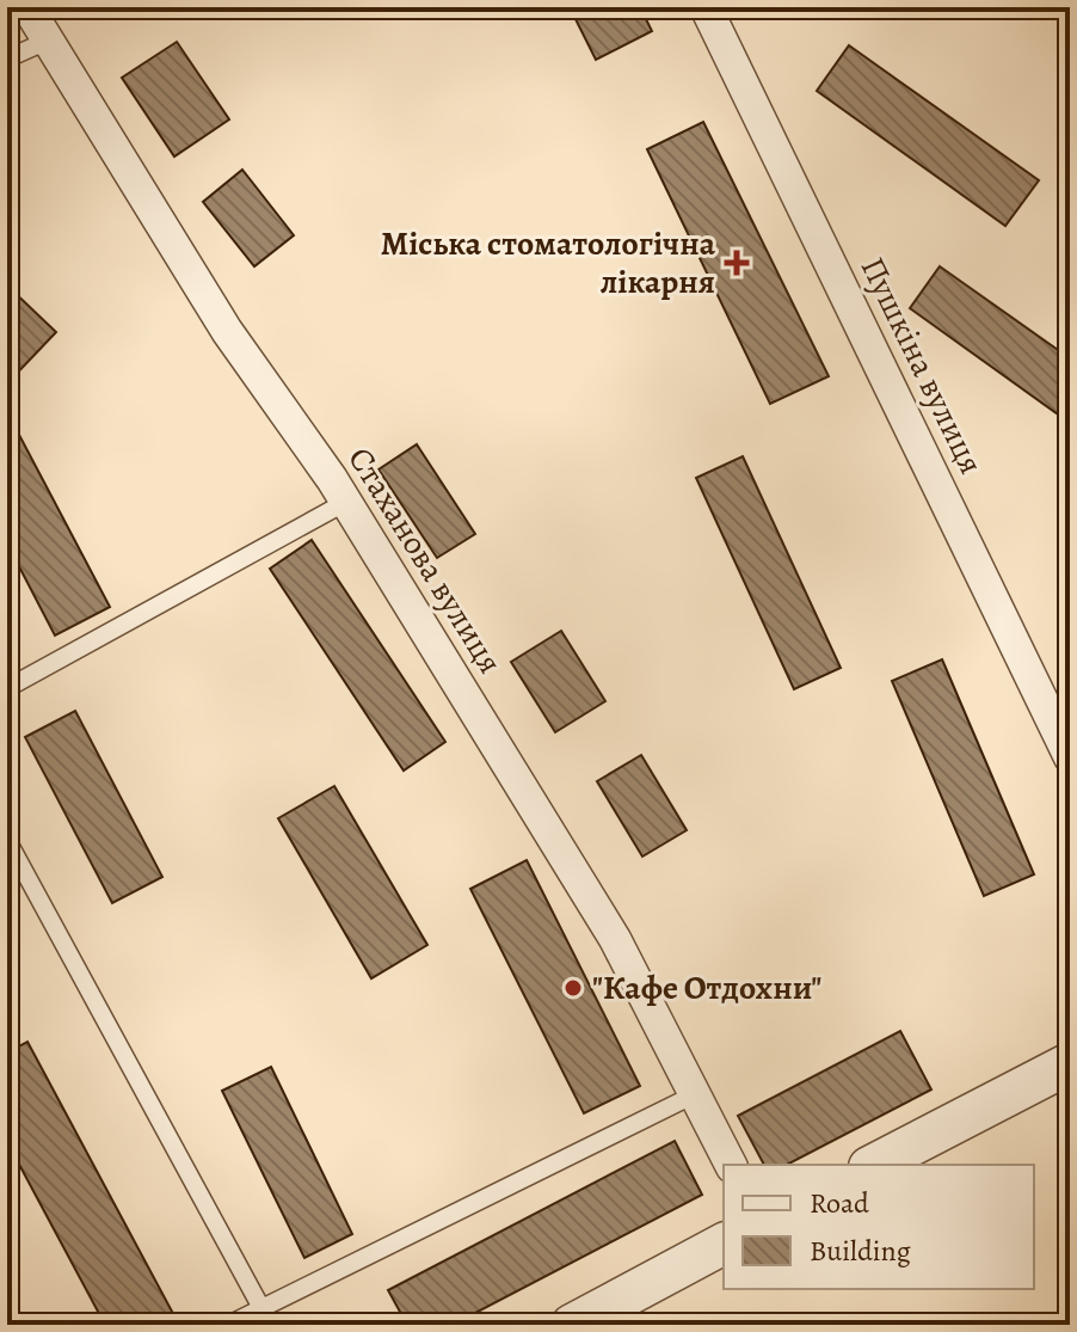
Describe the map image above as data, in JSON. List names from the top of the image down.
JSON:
{
  "streets": {
    "street": ["Пушкіна вулиця", "Стаханова вулиця"]
  },
  "places": {
    "health": ["Міська стоматологічна лікарня"],
    "other": ["\"Кафе Отдохни\""]
  },
  "legend": ["Road", "Building"]
}
